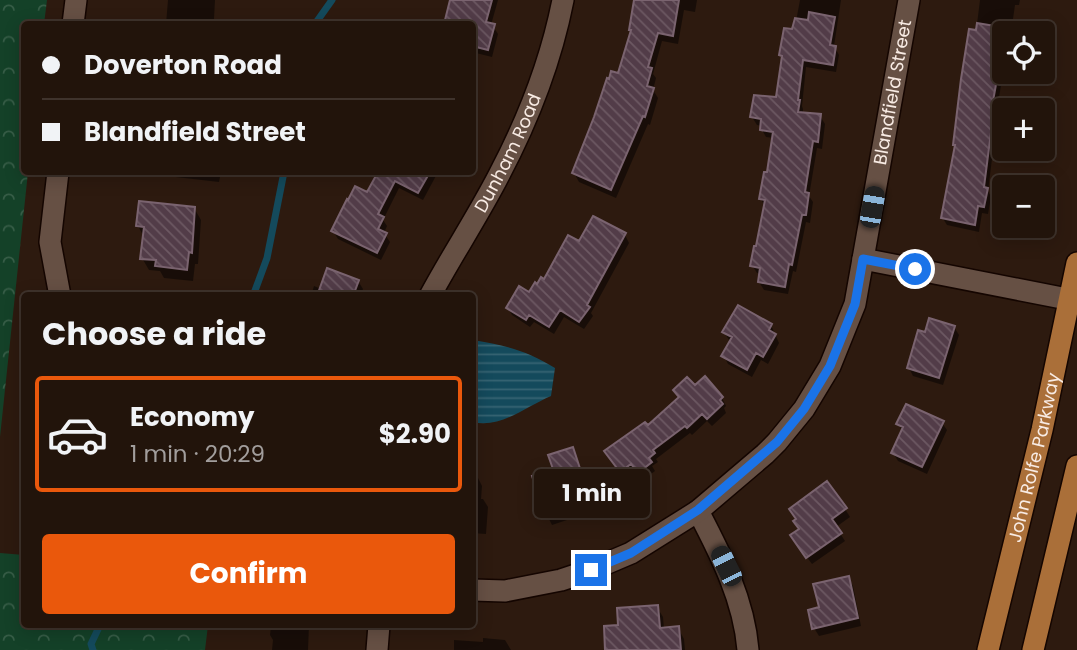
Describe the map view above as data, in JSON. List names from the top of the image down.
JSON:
{
  "streets": {
    "main road": ["John Rolfe Parkway"],
    "street": ["Blandfield Street", "Dunham Road"]
  },
  "page": {
    "map_buttons": ["+", "−"],
    "banner": ["Doverton Road", "Blandfield Street"],
    "heading": "Choose a ride",
    "list": [
      {
        "name": "Economy",
        "note": "1 min · 20:29",
        "value": "$2.90"
      }
    ],
    "bubble": "1 min",
    "buttons": "Confirm"
  }
}
